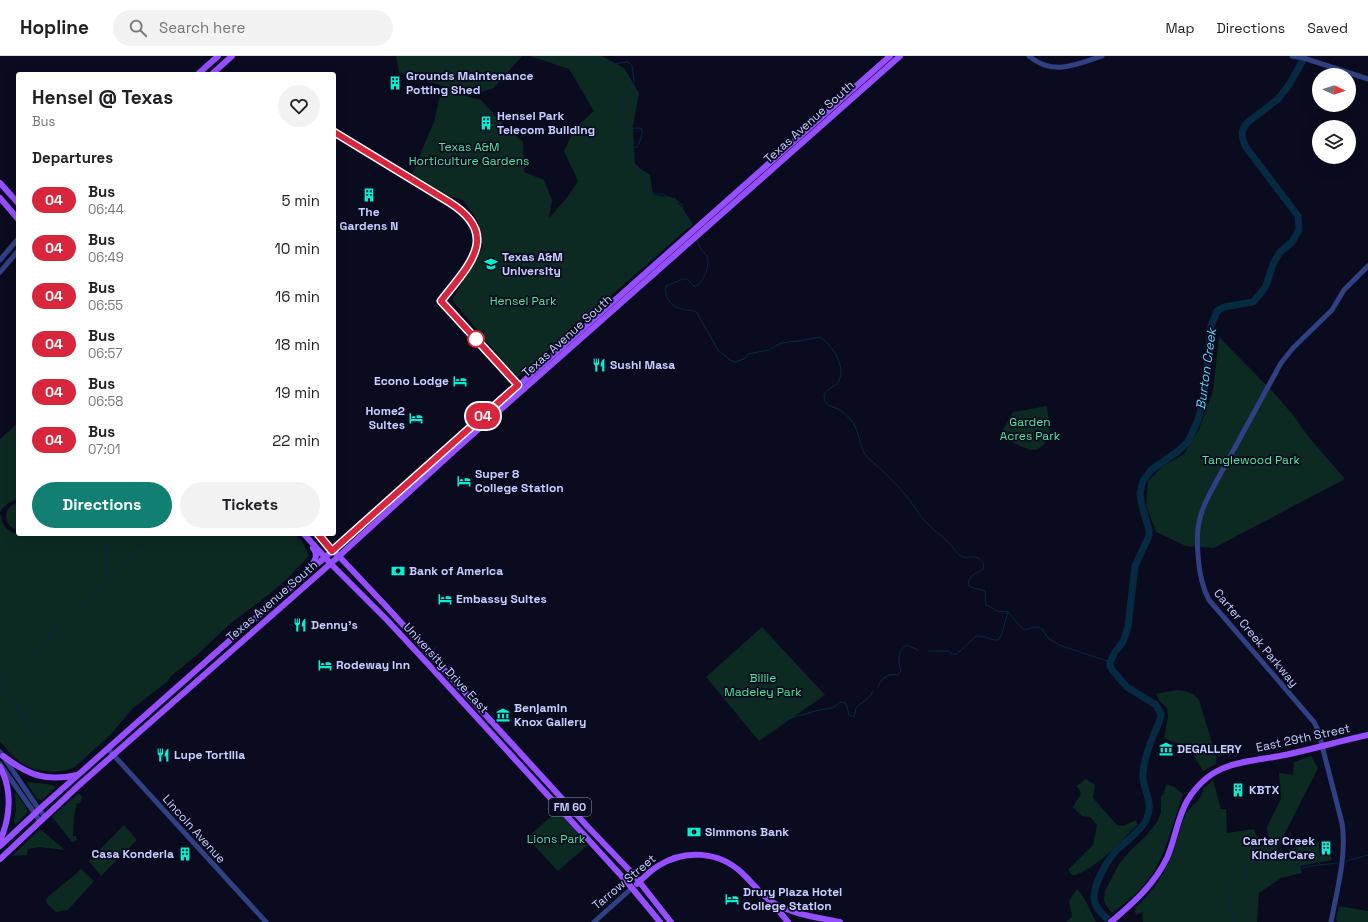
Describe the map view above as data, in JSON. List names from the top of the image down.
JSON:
{
  "streets": {
    "main road": [
      "Texas Avenue South",
      "University Drive East",
      "East 29th Street",
      "FM 60",
      "Tarrow Street"
    ],
    "street": ["Carter Creek Parkway", "Lincoln Avenue"]
  },
  "crossings": [
    ["Texas Avenue South", "University Drive East"],
    ["Texas Avenue South", "FM 60"],
    ["Texas Avenue South", "Lincoln Avenue"],
    ["Carter Creek Parkway", "East 29th Street"],
    ["University Drive East", "FM 60"],
    ["University Drive East", "Tarrow Street"]
  ],
  "water": ["Burton Creek"],
  "parks": [
    "Texas A&M Horticulture Gardens",
    "Hensel Park",
    "Garden Acres Park",
    "Tanglewood Park",
    "Billie Madeley Park",
    "Lions Park"
  ],
  "places": {
    "building": [
      "Grounds Maintenance Potting Shed",
      "Hensel Park Telecom Building",
      "The Gardens N",
      "KBTX",
      "Carter Creek KinderCare",
      "Casa Konderla"
    ],
    "school or university": ["Texas A&M University"],
    "restaurant": ["Sushi Masa", "Denny's", "Lupe Tortilla"],
    "hotel": [
      "Econo Lodge",
      "Home2 Suites",
      "Super 8 College Station",
      "Embassy Suites",
      "Rodeway Inn",
      "Drury Plaza Hotel College Station"
    ],
    "bank": ["Bank of America", "Simmons Bank"],
    "museum": ["Benjamin Knox Gallery", "DEGALLERY"]
  },
  "lines": ["bus line 04"],
  "north": "right",
  "page": {
    "header": "Hopline",
    "search": "Search here",
    "nav": ["Map", "Directions", "Saved"],
    "on_map": "04",
    "heading": [
      ["Hensel @ Texas", "Bus"],
      "Departures"
    ],
    "list": [
      {
        "mark": "04",
        "name": "Bus",
        "note": "06:44",
        "value": "5 min"
      },
      {
        "mark": "04",
        "name": "Bus",
        "note": "06:49",
        "value": "10 min"
      },
      {
        "mark": "04",
        "name": "Bus",
        "note": "06:55",
        "value": "16 min"
      },
      {
        "mark": "04",
        "name": "Bus",
        "note": "06:57",
        "value": "18 min"
      },
      {
        "mark": "04",
        "name": "Bus",
        "note": "06:58",
        "value": "19 min"
      },
      {
        "mark": "04",
        "name": "Bus",
        "note": "07:01",
        "value": "22 min"
      }
    ],
    "buttons": ["Directions", "Tickets"]
  }
}
